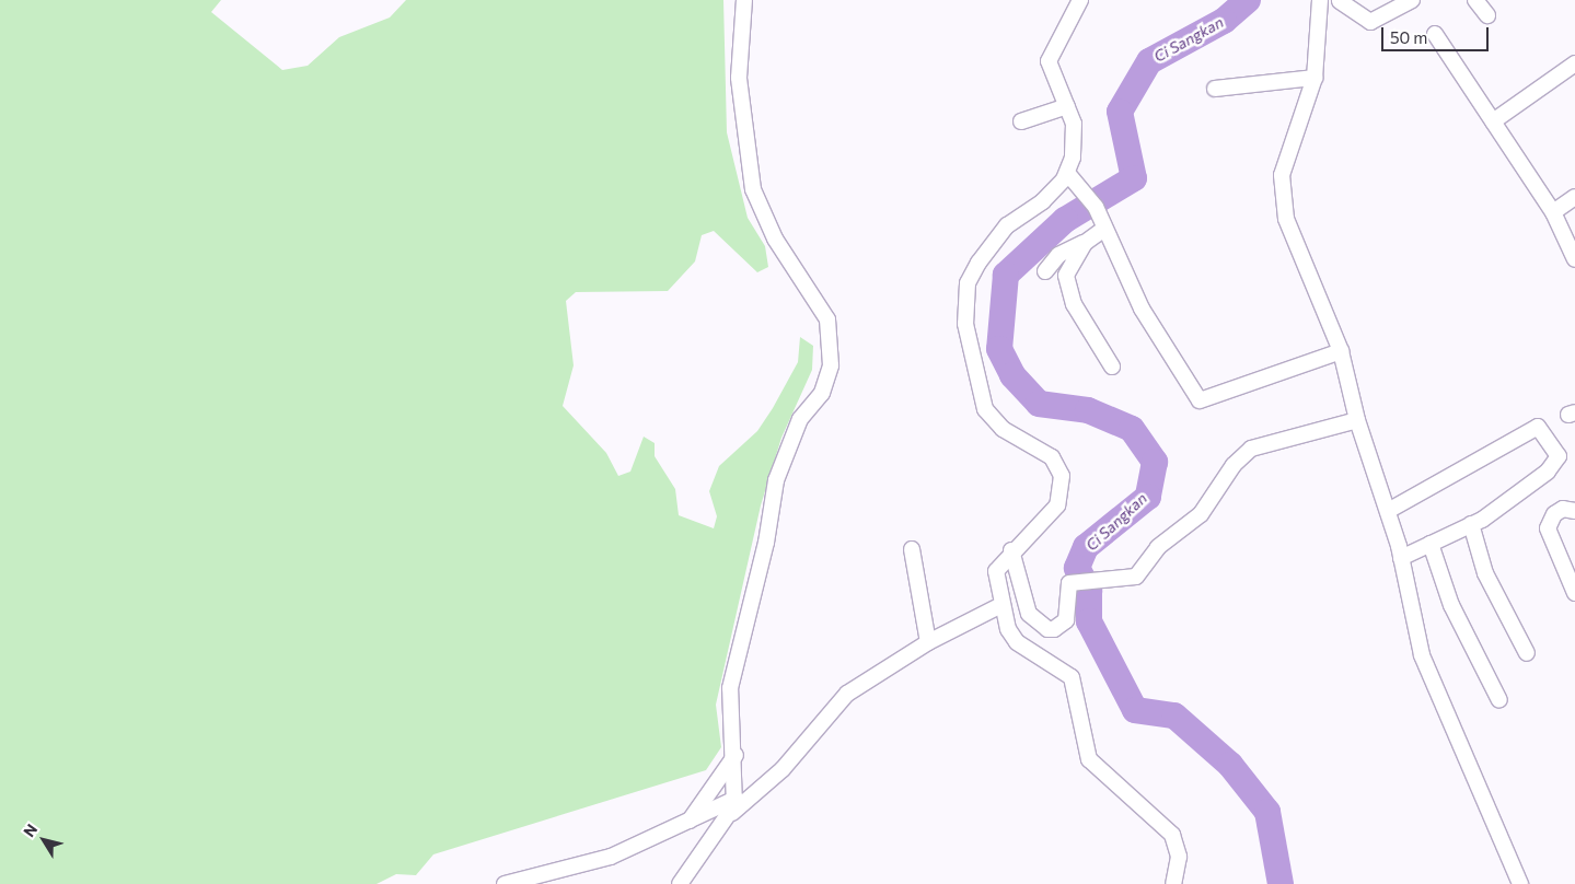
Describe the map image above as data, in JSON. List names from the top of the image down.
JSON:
{
  "water": ["Ci Sangkan"],
  "scale_bar": "50 m",
  "north": "top left"
}
